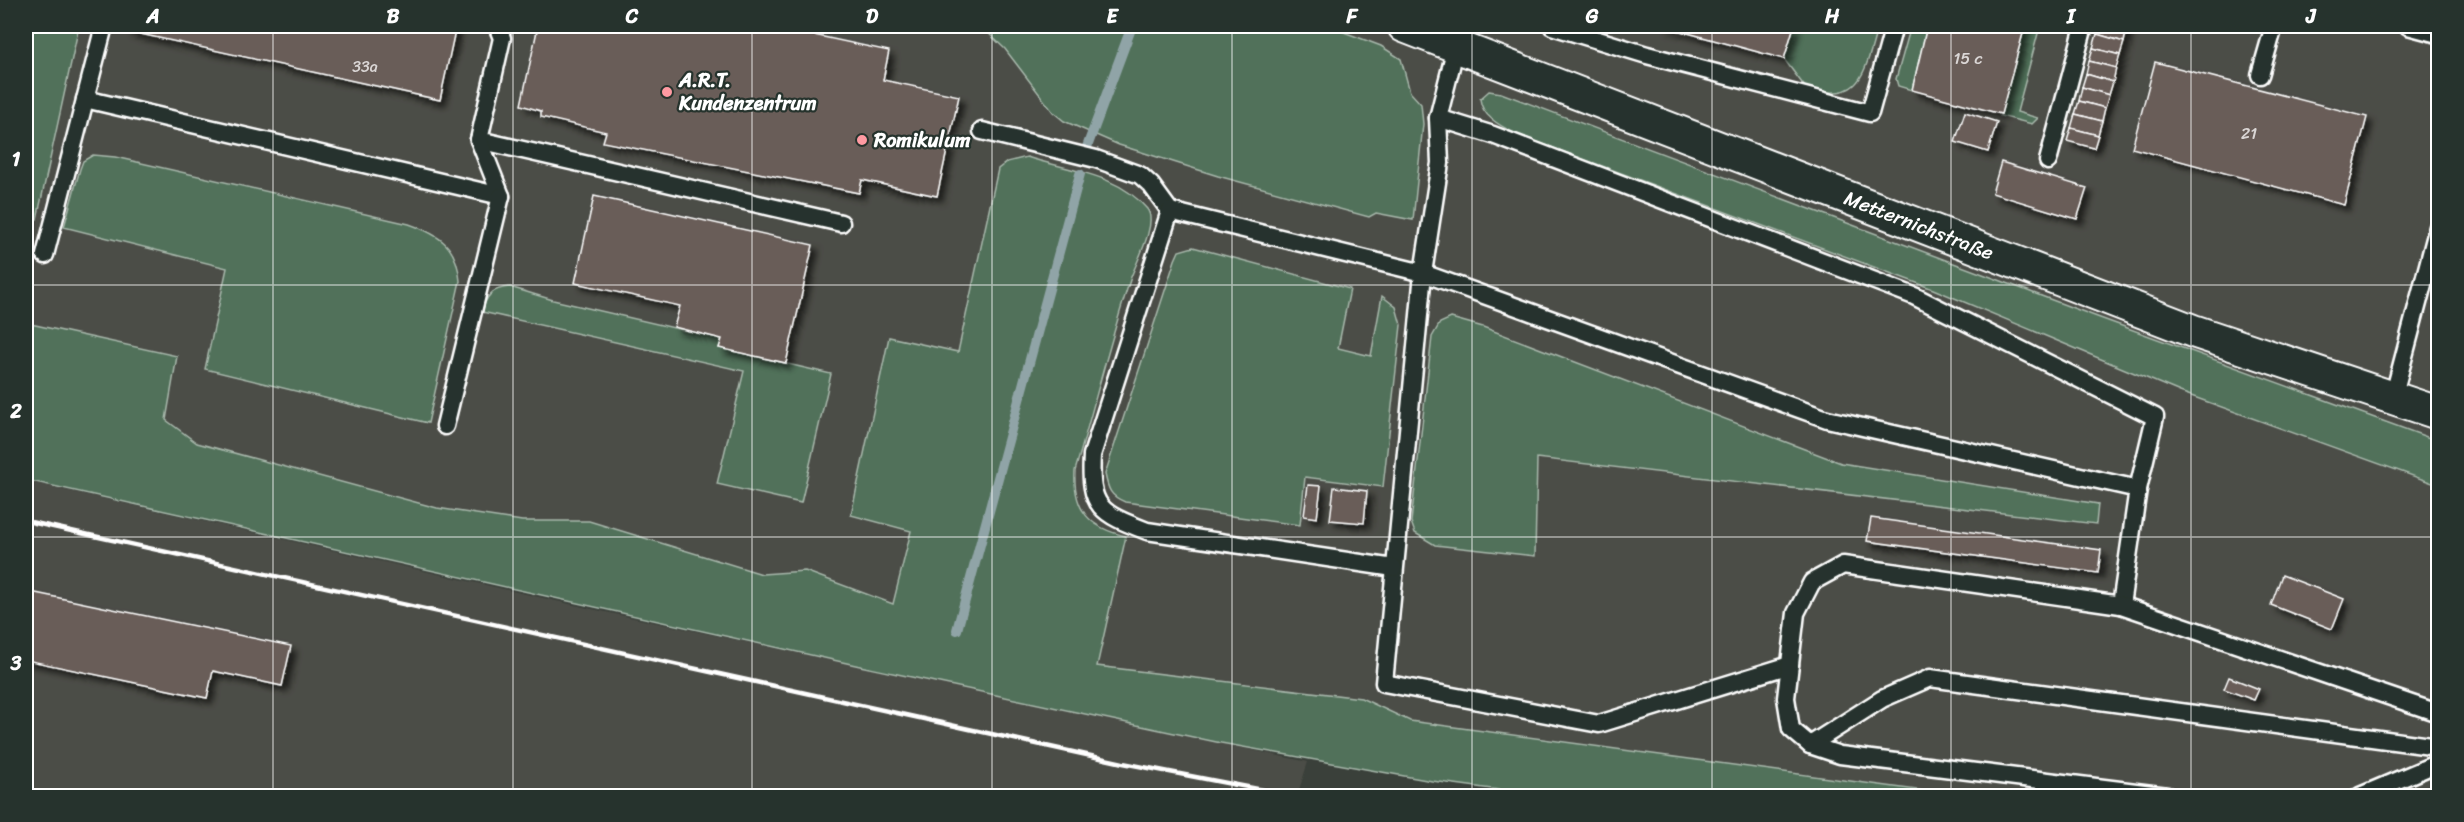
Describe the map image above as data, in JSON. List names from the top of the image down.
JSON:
{
  "streets": {
    "street": ["Metternichstraße"]
  },
  "places": ["A.R.T. Kundenzentrum", "Romikulum"],
  "house_numbers": ["15 c", "33a", "21"],
  "grid": {
    "columns": [
      "A",
      "B",
      "C",
      "D",
      "E",
      "F",
      "G",
      "H",
      "I",
      "J"
    ],
    "rows": ["1", "2", "3"]
  }
}
